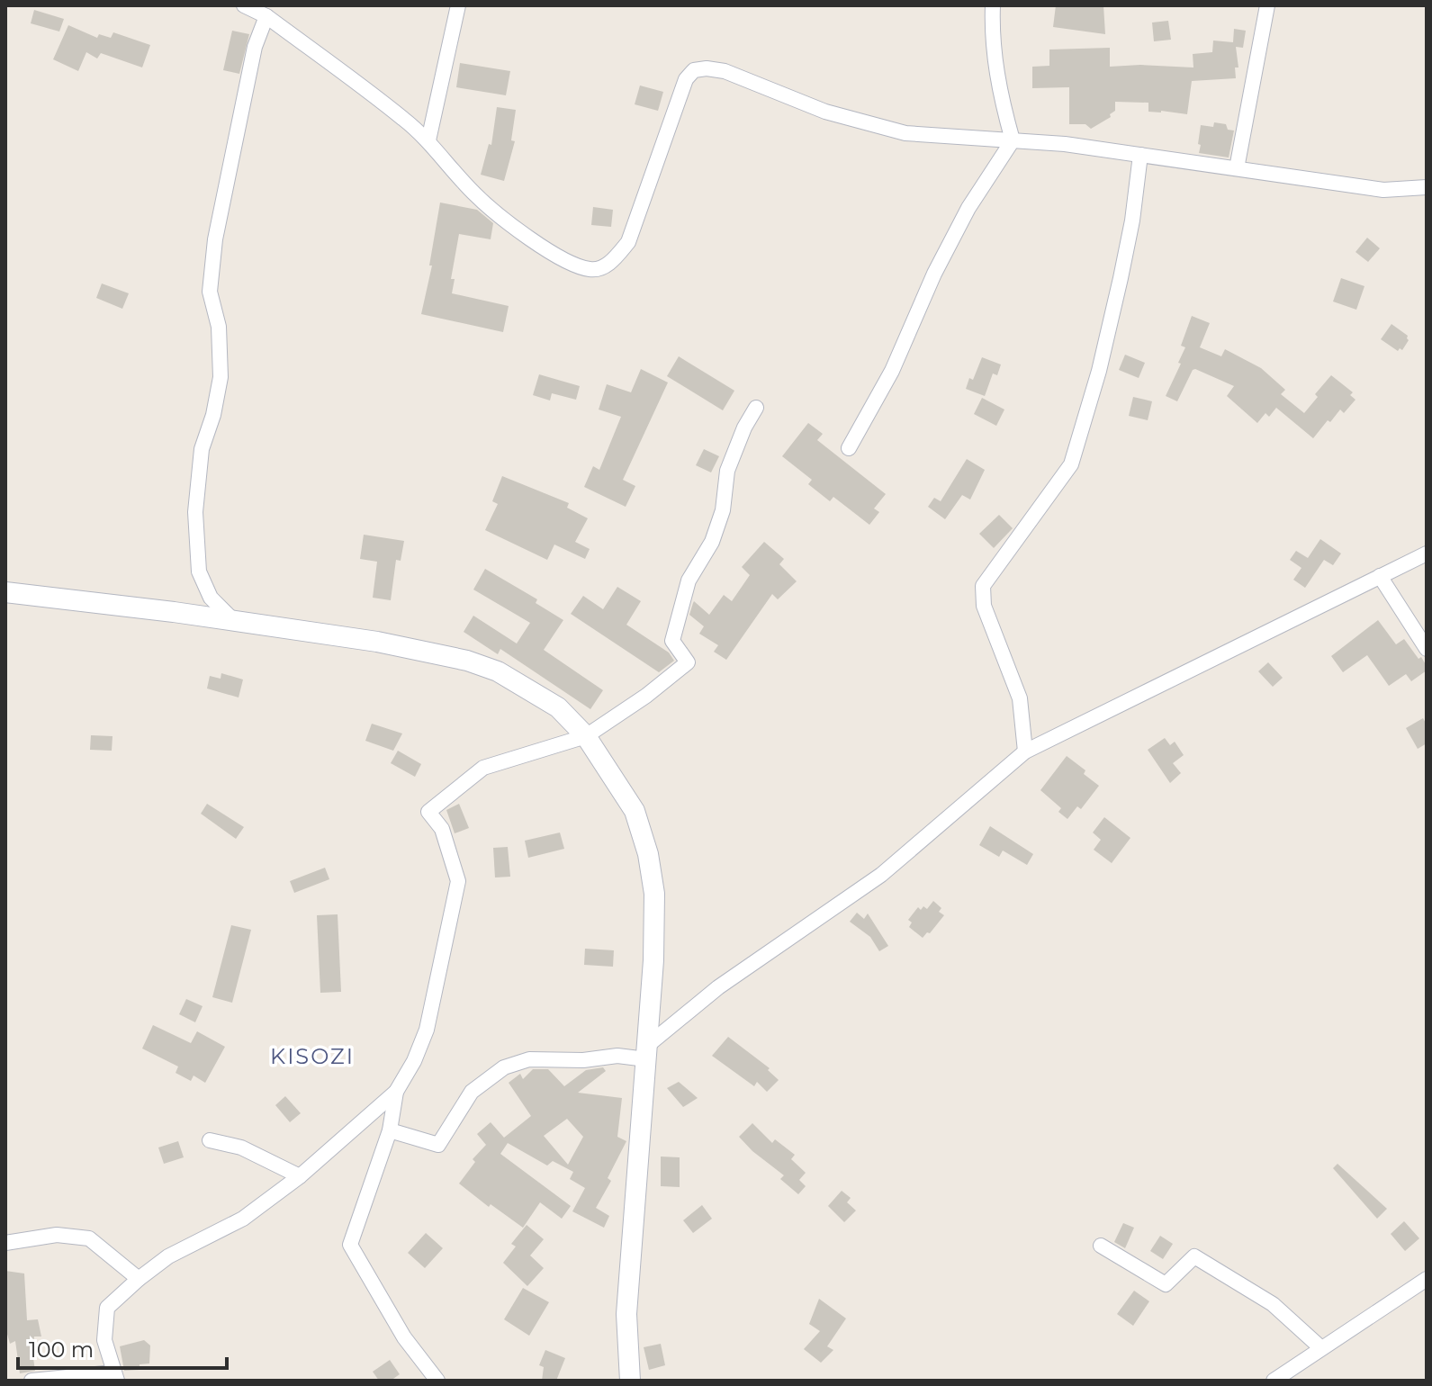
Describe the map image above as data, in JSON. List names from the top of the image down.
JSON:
{
  "districts": ["KISOZI"],
  "scale_bar": "100 m"
}
